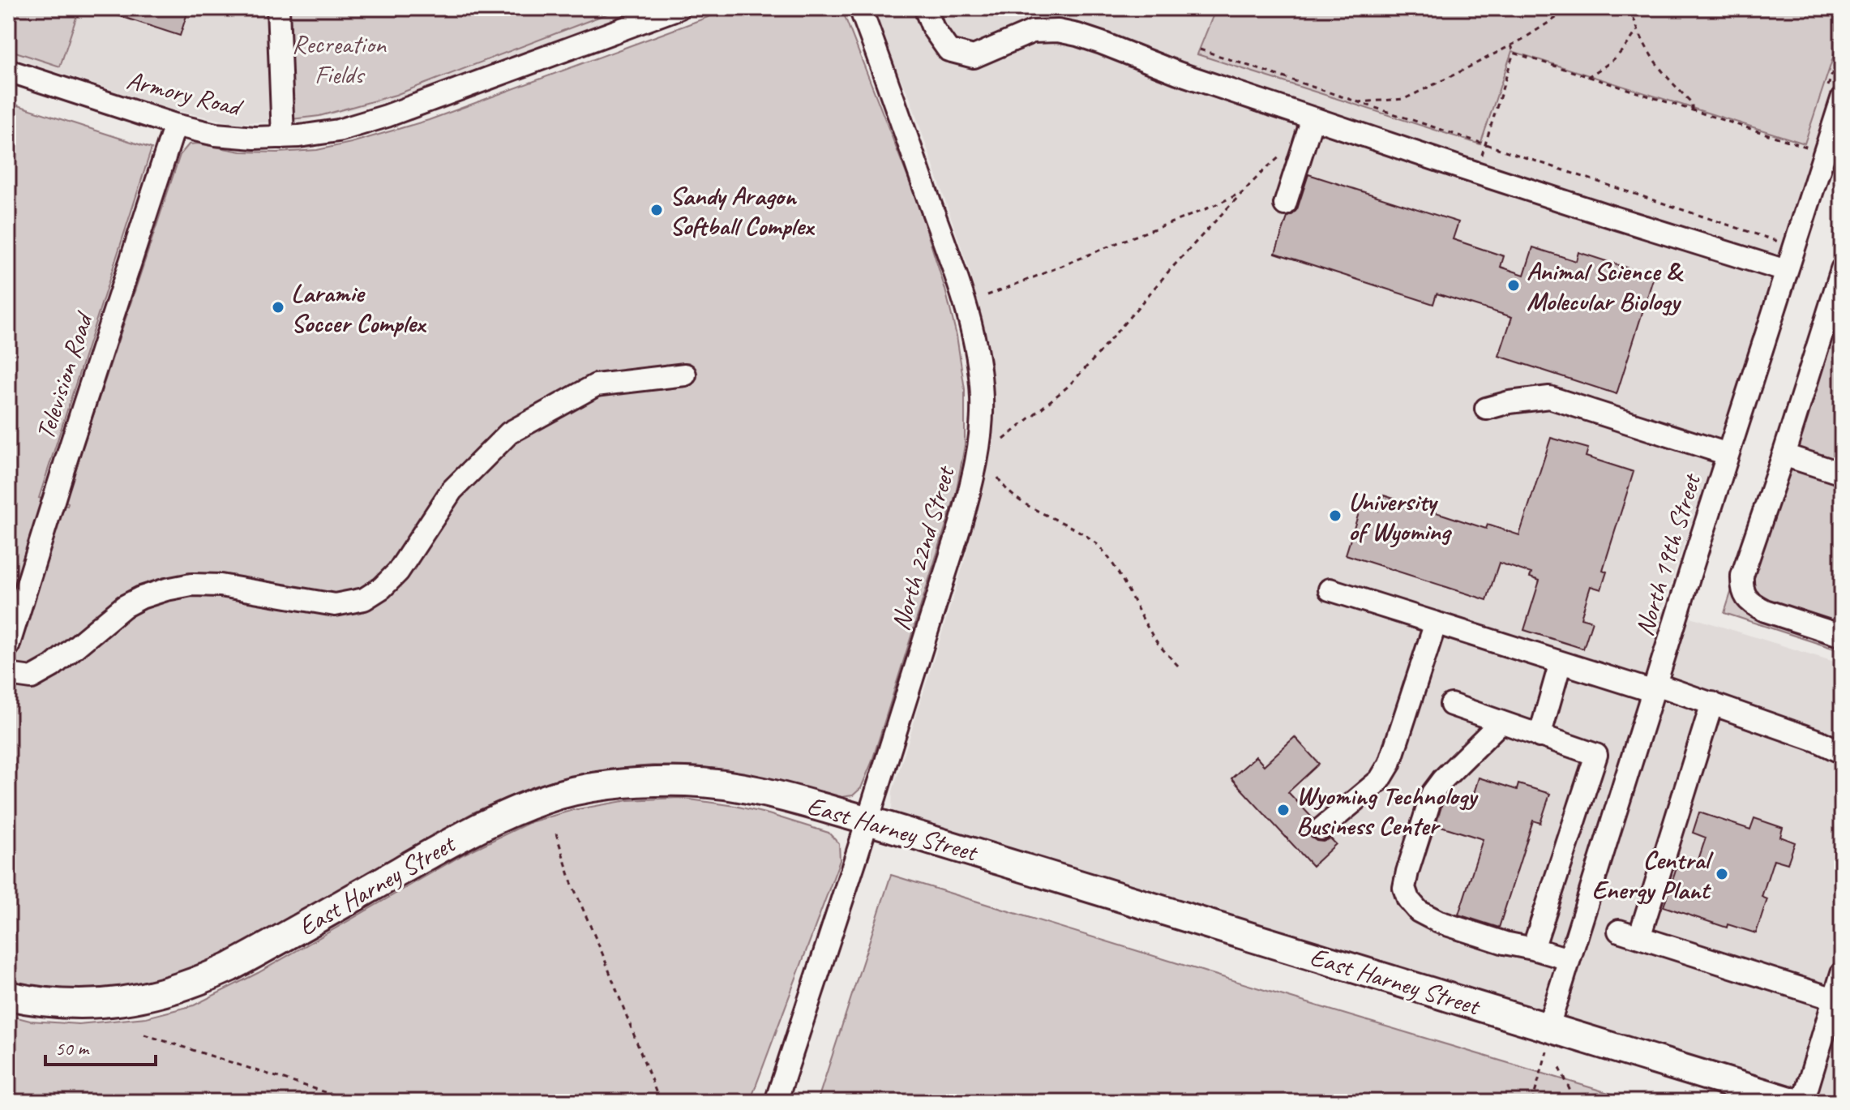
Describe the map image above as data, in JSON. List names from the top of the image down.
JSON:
{
  "streets": {
    "main road": ["East Harney Street"],
    "street": [
      "Armory Road",
      "Television Road",
      "North 22nd Street",
      "North 19th Street"
    ]
  },
  "crossings": [
    ["Armory Road", "Television Road"],
    ["North 22nd Street", "East Harney Street"],
    ["North 19th Street", "East Harney Street"]
  ],
  "parks": ["Recreation Fields"],
  "places": [
    "Sandy Aragon Softball Complex",
    "Animal Science & Molecular Biology",
    "Laramie Soccer Complex",
    "University of Wyoming",
    "Wyoming Technology Business Center",
    "Central Energy Plant"
  ],
  "scale_bar": "50 m"
}
